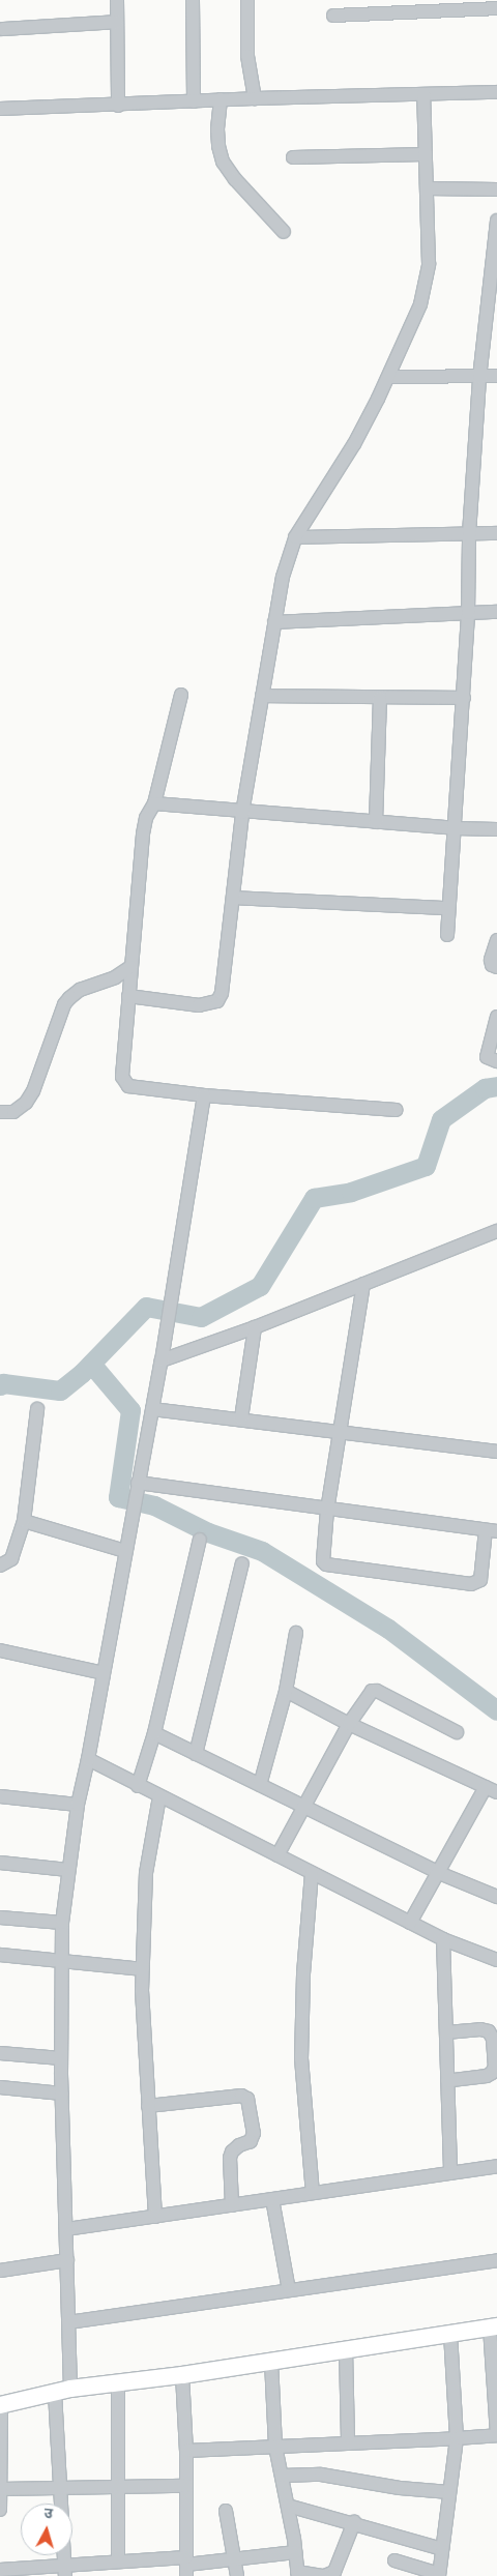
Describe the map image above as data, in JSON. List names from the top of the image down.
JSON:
{
  "north": "top"
}
